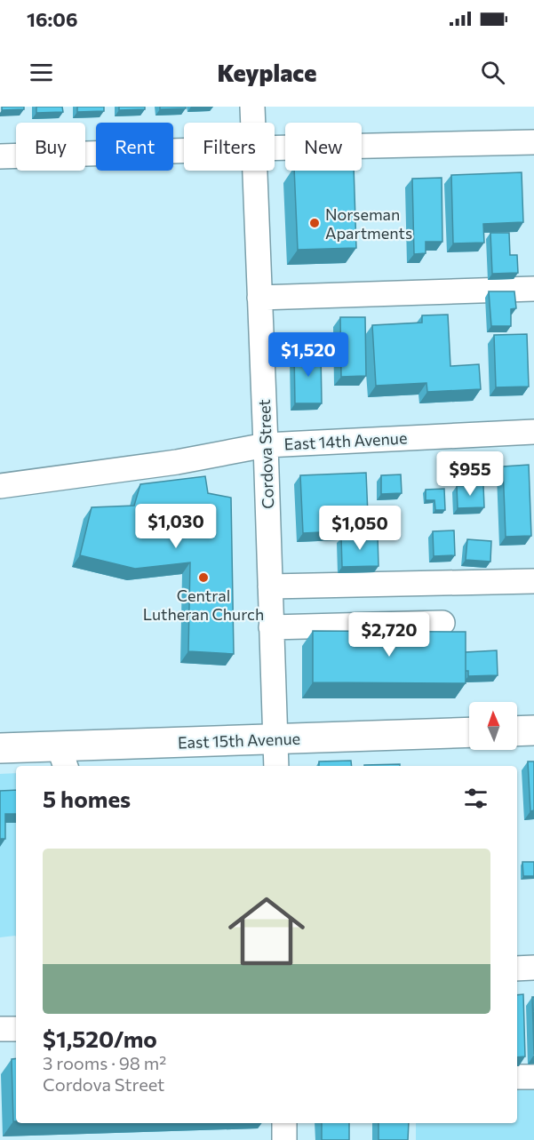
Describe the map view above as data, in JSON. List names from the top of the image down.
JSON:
{
  "streets": {
    "main road": ["East 15th Avenue"],
    "street": ["East 14th Avenue", "Cordova Street"]
  },
  "crossings": [
    ["East 14th Avenue", "Cordova Street"],
    ["Cordova Street", "East 15th Avenue"]
  ],
  "places": ["Norseman Apartments", "Central Lutheran Church"],
  "north": "top",
  "page": {
    "status": "16:06",
    "header": "Keyplace",
    "chip": [
      "Buy",
      "Rent",
      "Filters",
      "New"
    ],
    "price": [
      "$1,520",
      "$955",
      "$1,030",
      "$1,050",
      "$2,720"
    ],
    "heading": "5 homes",
    "list": [
      {
        "name": "$1,520/mo",
        "note": "3 rooms · 98 m² · Cordova Street"
      }
    ]
  }
}
